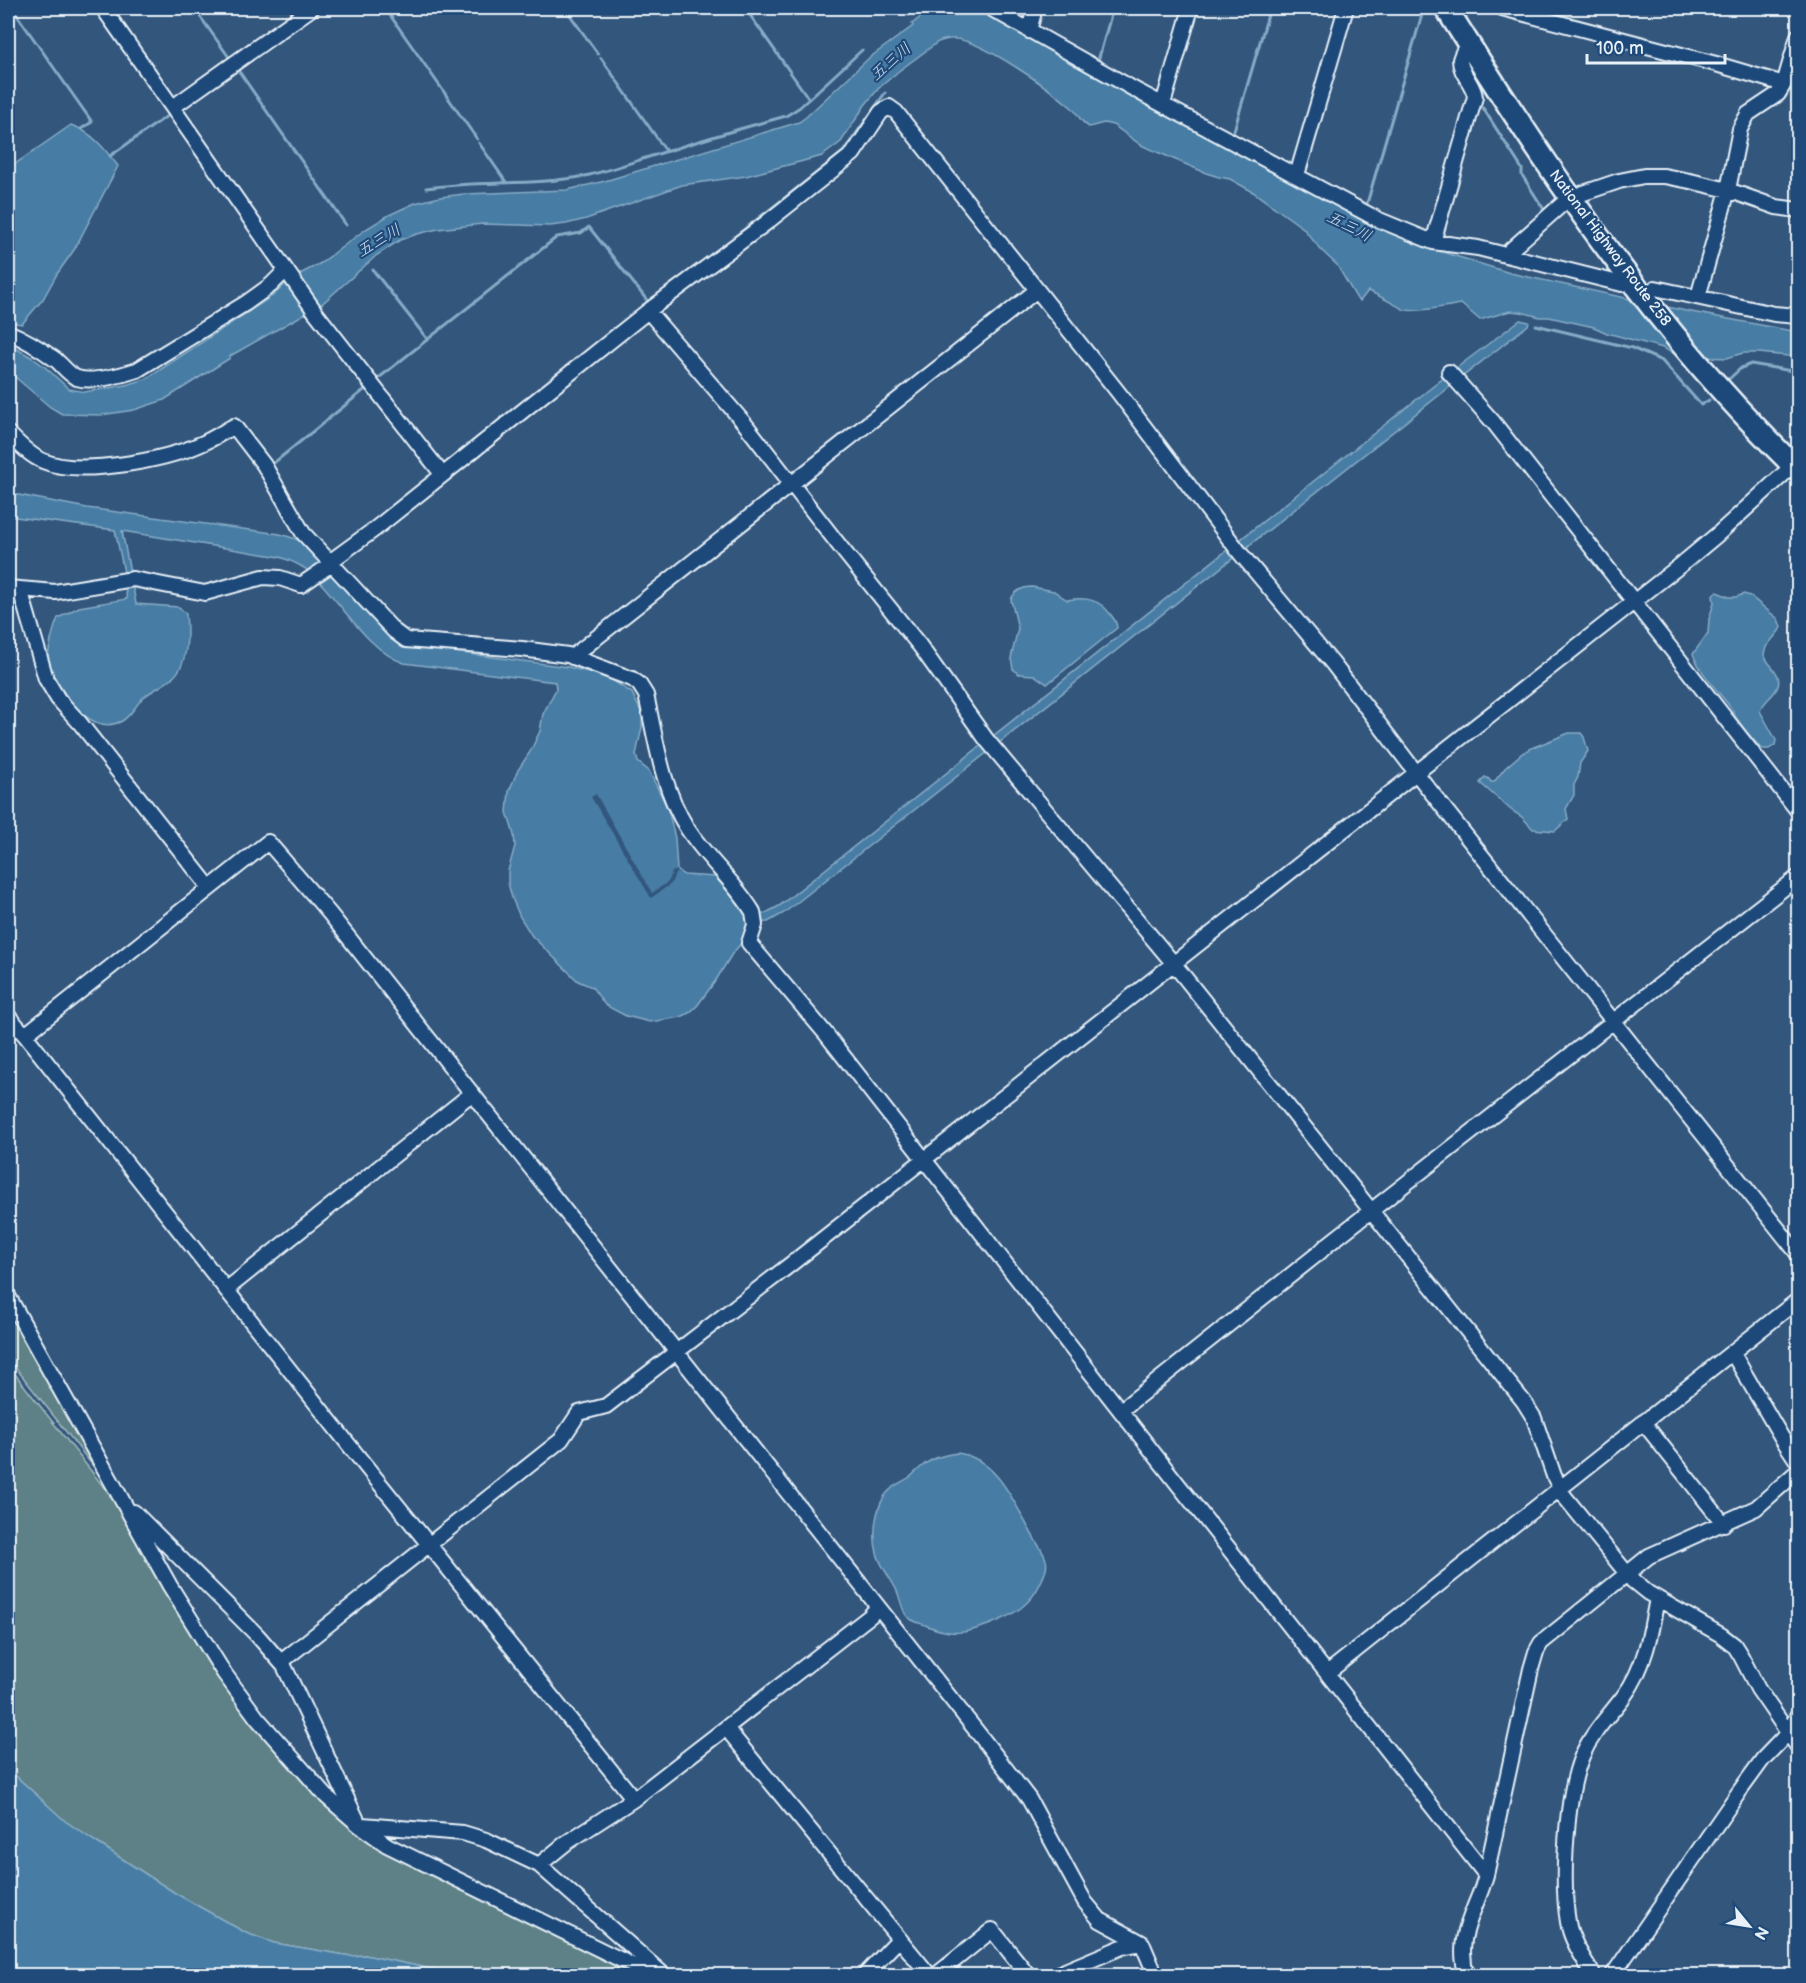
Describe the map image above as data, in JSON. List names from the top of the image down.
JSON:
{
  "streets": {
    "highway": ["National Highway Route 258"]
  },
  "water": ["五三川"],
  "scale_bar": "100 m",
  "north": "bottom right"
}
